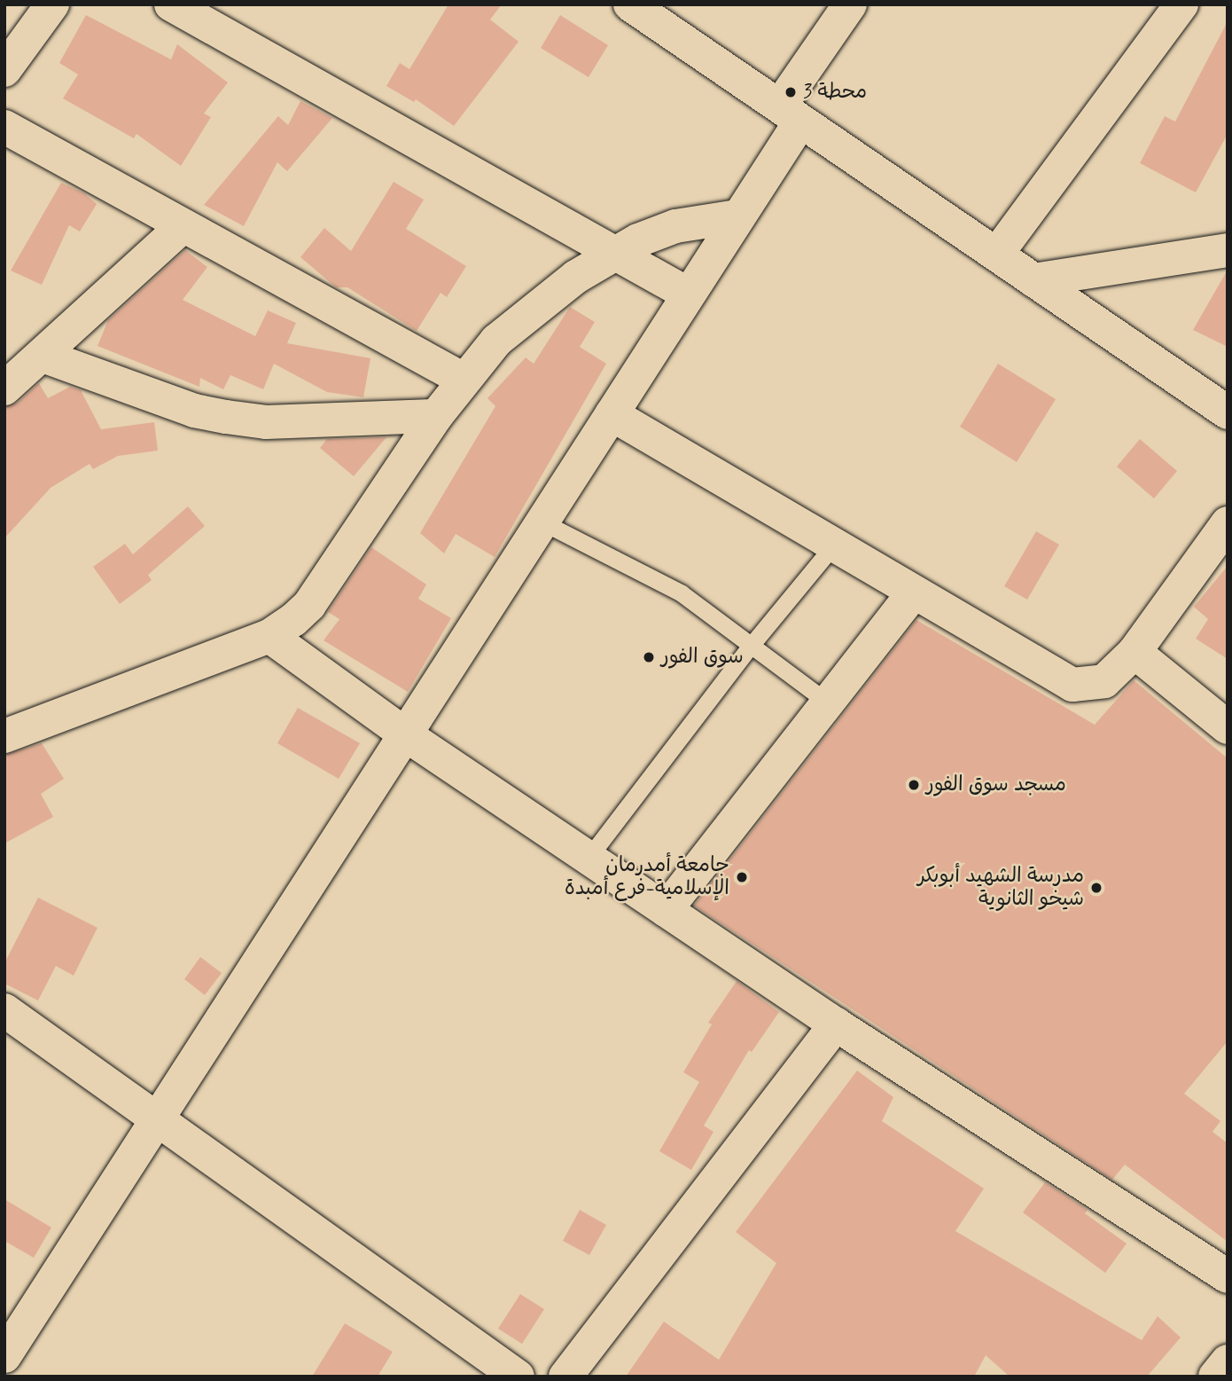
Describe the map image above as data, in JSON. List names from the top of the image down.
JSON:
{
  "places": [
    "محطة 3",
    "سوق الفور",
    "مسجد سوق الفور",
    "جامعة أمدرمان الإسلامية-فرع أمبدة",
    "مدرسة الشهيد أبوبكر شيخو الثانوية"
  ]
}
